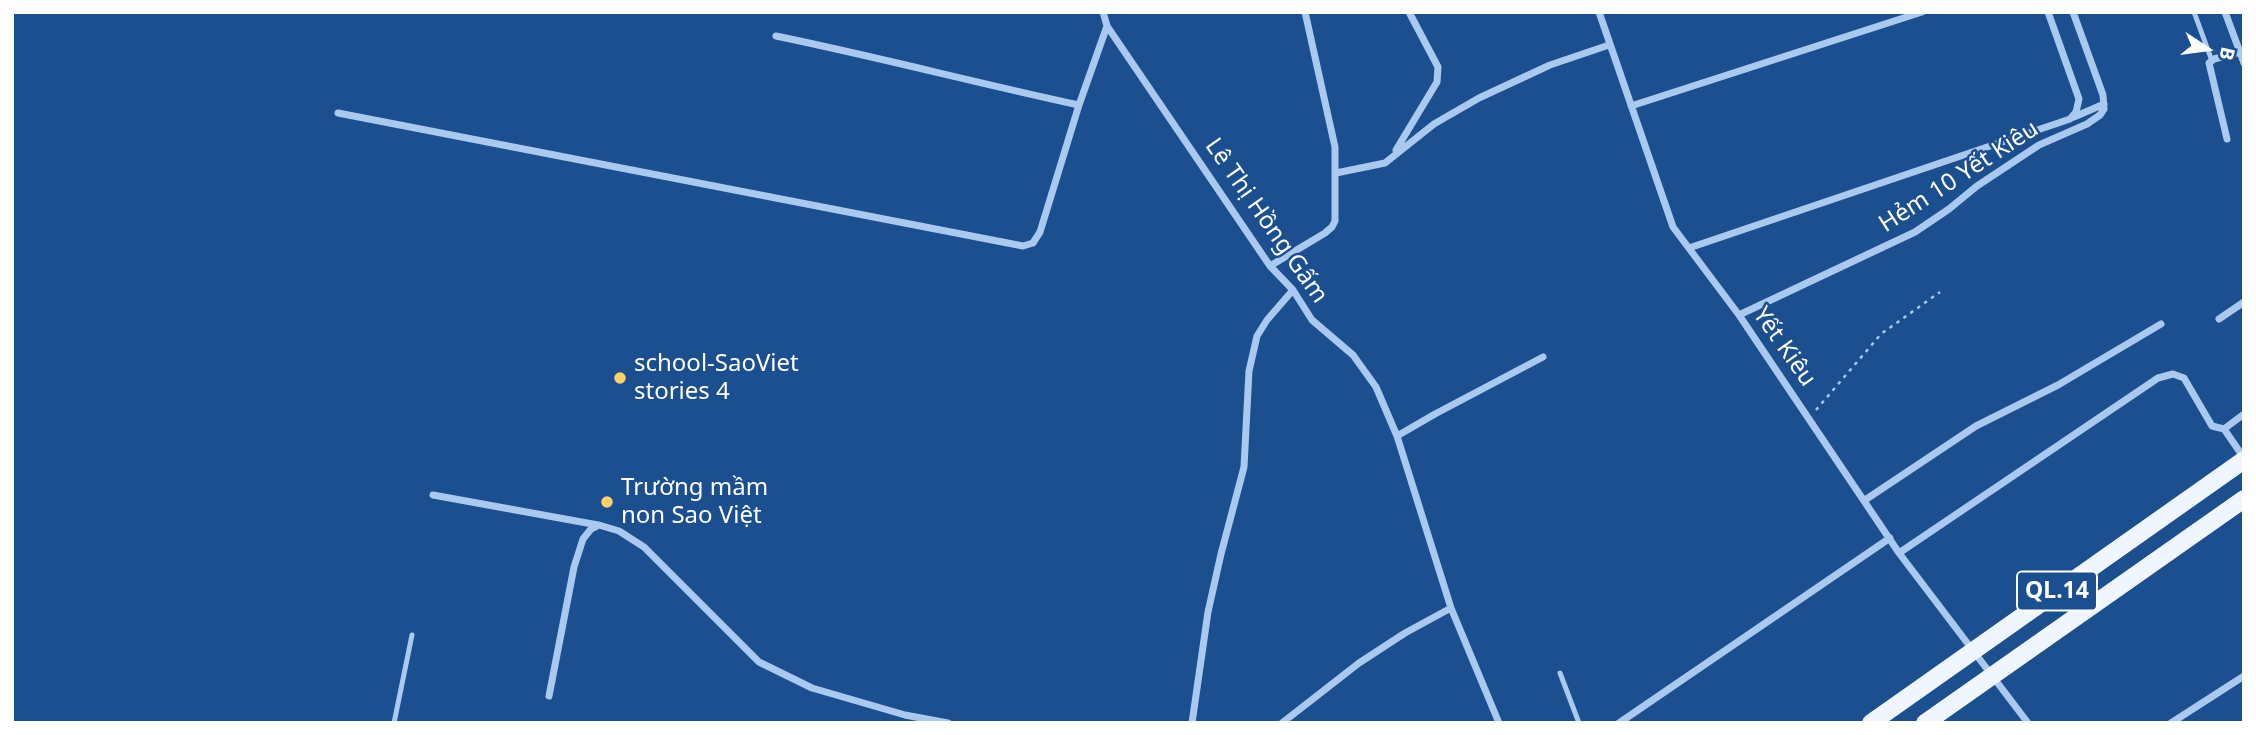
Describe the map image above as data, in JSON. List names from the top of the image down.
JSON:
{
  "streets": {
    "main road": ["QL.14"],
    "street": ["Hẻm 10 Yết Kiêu", "Lê Thị Hồng Gấm", "Yết Kiêu"]
  },
  "crossings": [
    ["Hẻm 10 Yết Kiêu", "Yết Kiêu"],
    ["Yết Kiêu", "QL.14"]
  ],
  "places": ["school-SaoViet stories 4", "Trường mầm non Sao Việt"],
  "north": "right"
}
